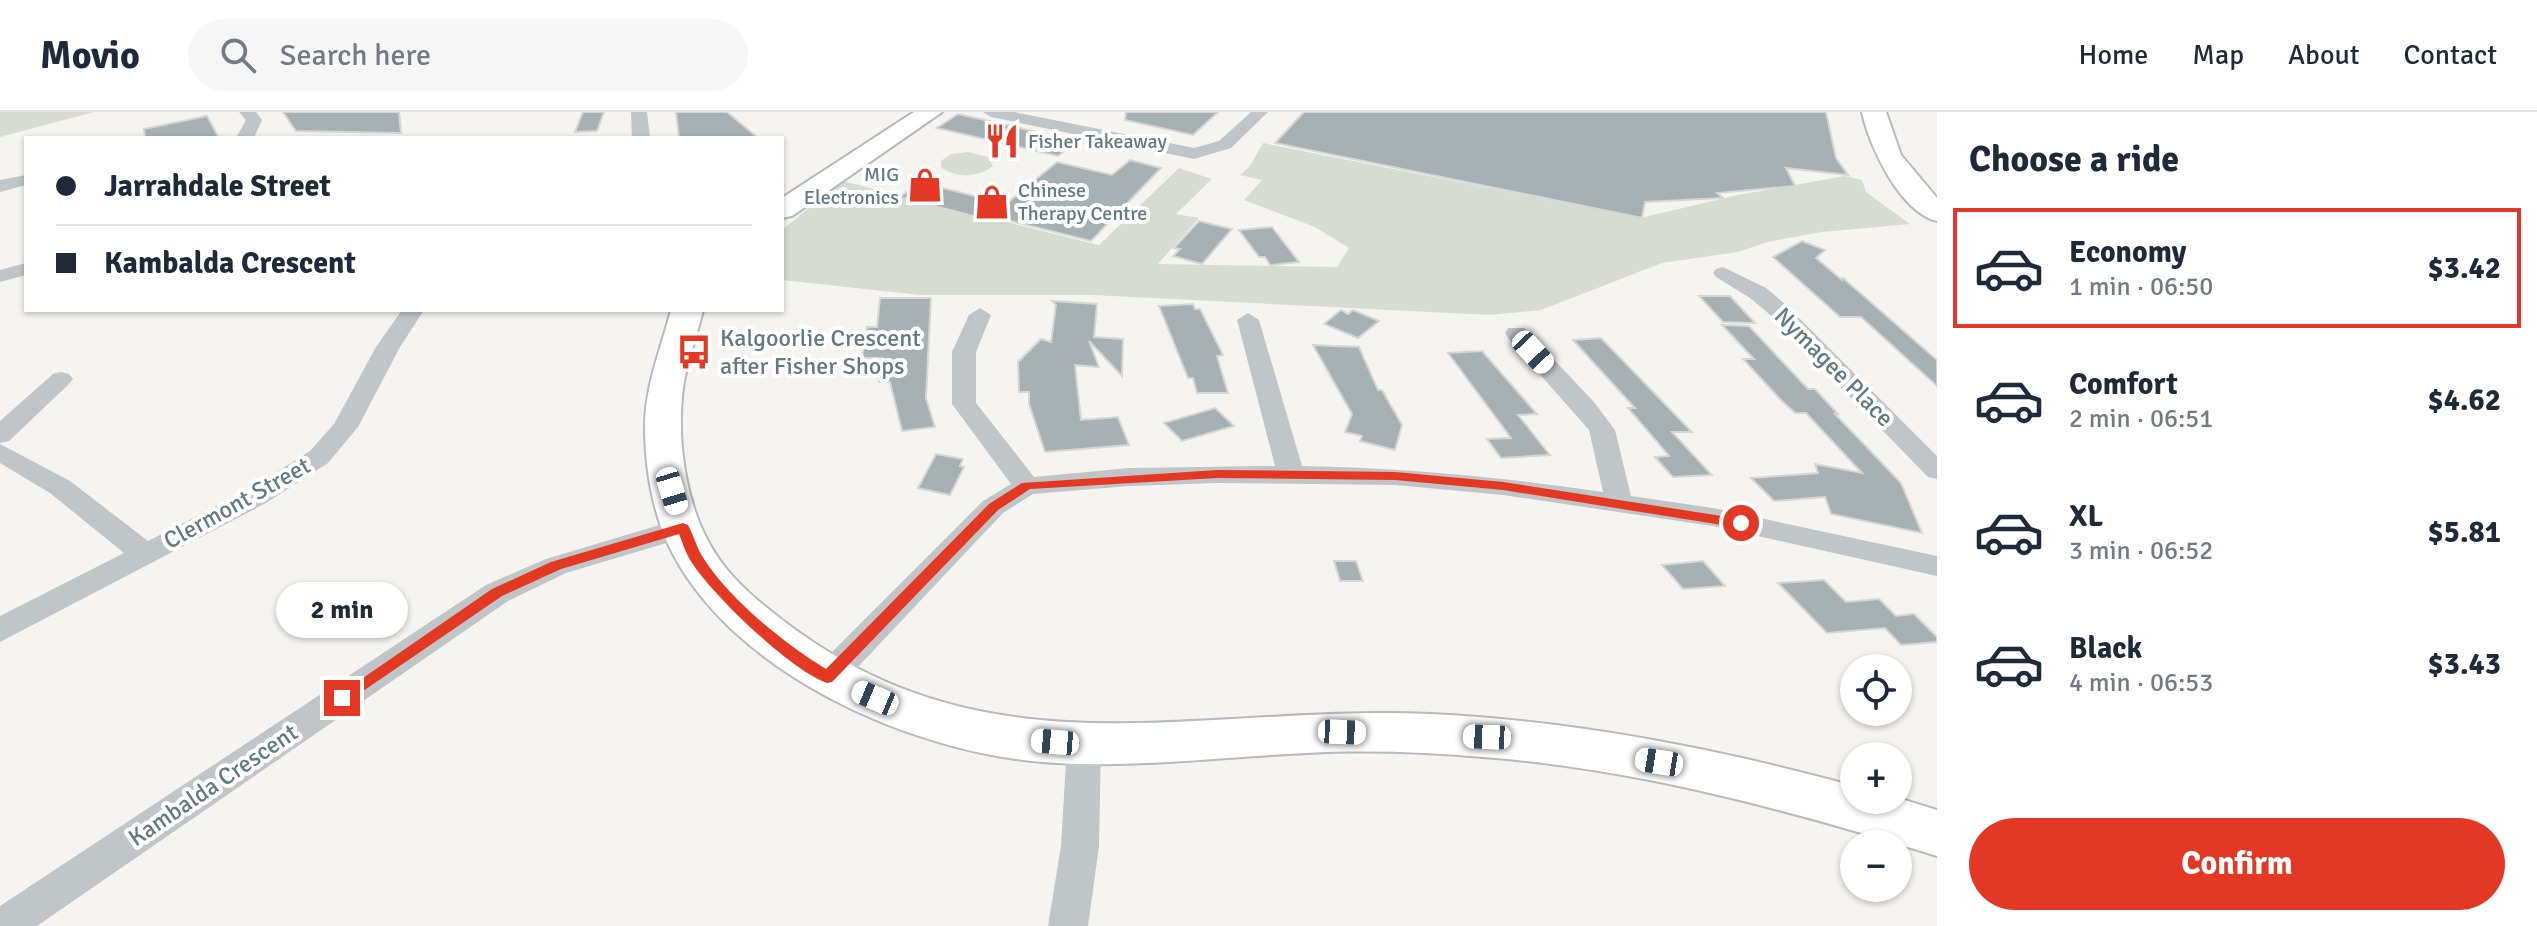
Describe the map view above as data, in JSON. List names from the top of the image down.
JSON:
{
  "streets": {
    "street": ["Nymagee Place", "Clermont Street", "Kambalda Crescent"]
  },
  "places": {
    "restaurant": ["Fisher Takeaway"],
    "shop": ["MIG Electronics", "Chinese Therapy Centre"],
    "bus stop": ["Kalgoorlie Crescent after Fisher Shops"]
  },
  "page": {
    "header": "Movio",
    "search": "Search here",
    "nav": [
      "Home",
      "Map",
      "About",
      "Contact"
    ],
    "heading": "Choose a ride",
    "banner": ["Jarrahdale Street", "Kambalda Crescent"],
    "list": [
      {
        "name": "Economy",
        "note": "1 min · 06:50",
        "value": "$3.42"
      },
      {
        "name": "Comfort",
        "note": "2 min · 06:51",
        "value": "$4.62"
      },
      {
        "name": "XL",
        "note": "3 min · 06:52",
        "value": "$5.81"
      },
      {
        "name": "Black",
        "note": "4 min · 06:53",
        "value": "$3.43"
      }
    ],
    "bubble": "2 min",
    "map_buttons": ["+", "−"],
    "buttons": "Confirm"
  }
}
